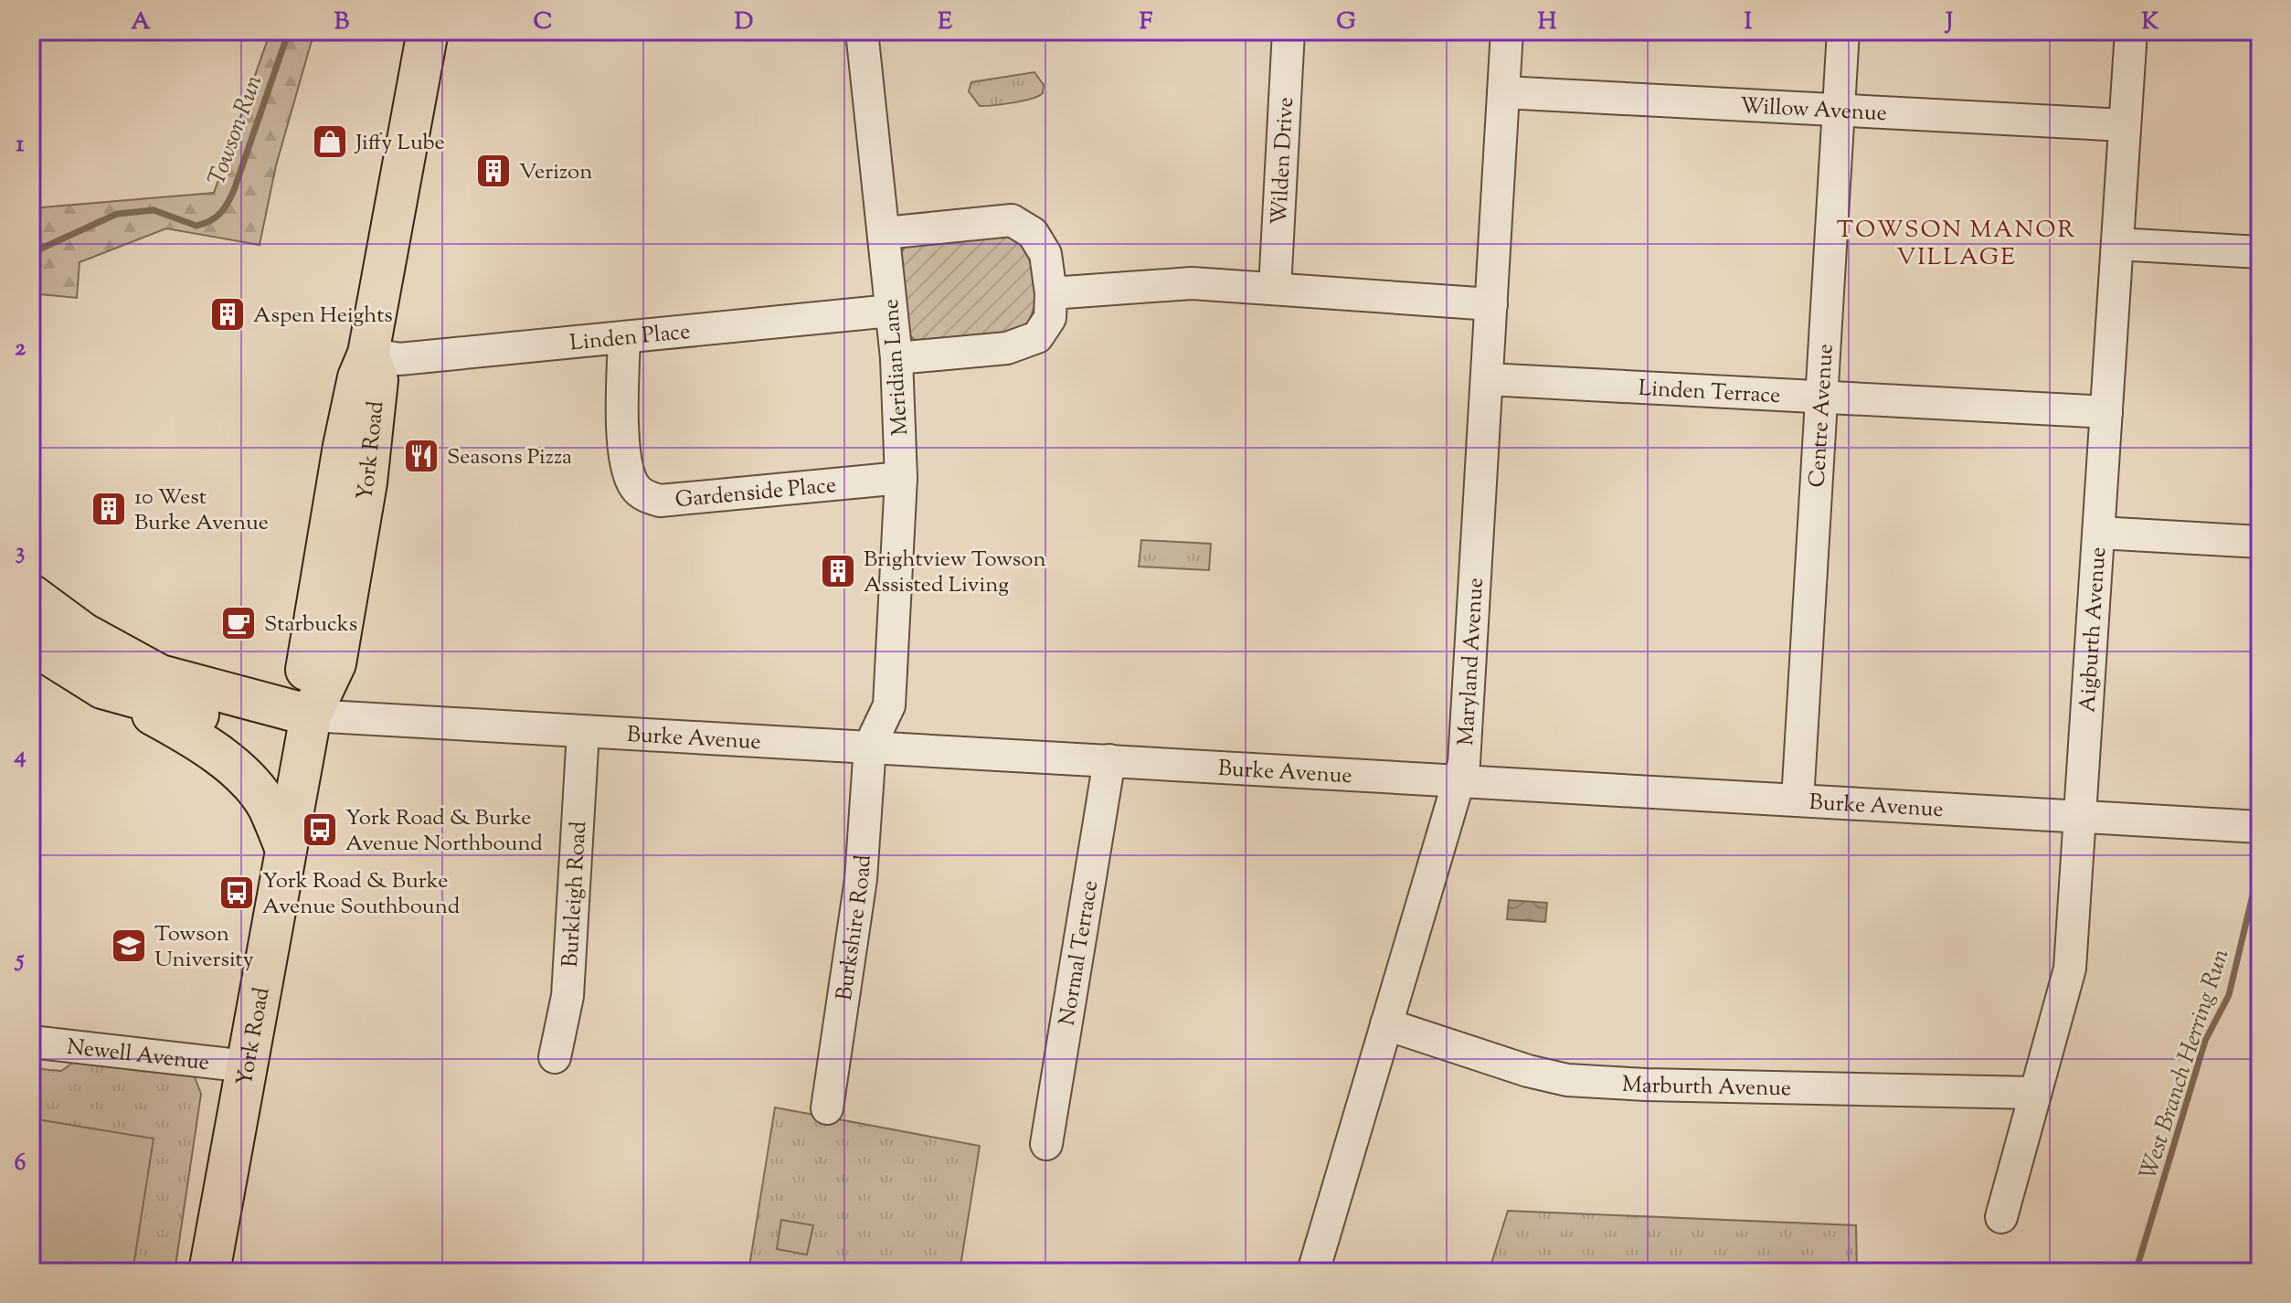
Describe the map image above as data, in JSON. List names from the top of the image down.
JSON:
{
  "streets": {
    "main road": ["York Road", "Burke Avenue"],
    "street": [
      "Willow Avenue",
      "Wilden Drive",
      "Linden Place",
      "Meridian Lane",
      "Linden Terrace",
      "Centre Avenue",
      "Gardenside Place",
      "Aigburth Avenue",
      "Maryland Avenue",
      "Burkleigh Road",
      "Burkshire Road",
      "Normal Terrace",
      "Newell Avenue",
      "Marburth Avenue"
    ]
  },
  "crossings": [
    ["Willow Avenue", "Centre Avenue"],
    ["Willow Avenue", "Aigburth Avenue"],
    ["Willow Avenue", "Maryland Avenue"],
    ["Linden Place", "Meridian Lane"],
    ["Linden Place", "York Road"],
    ["Linden Place", "Gardenside Place"],
    ["Meridian Lane", "Gardenside Place"],
    ["Meridian Lane", "Burke Avenue"],
    ["Meridian Lane", "Burkshire Road"],
    ["Linden Terrace", "Centre Avenue"],
    ["Linden Terrace", "Aigburth Avenue"],
    ["Linden Terrace", "Maryland Avenue"],
    ["Centre Avenue", "Burke Avenue"],
    ["York Road", "Burke Avenue"],
    ["York Road", "Newell Avenue"],
    ["Aigburth Avenue", "Burke Avenue"],
    ["Aigburth Avenue", "Marburth Avenue"],
    ["Maryland Avenue", "Burke Avenue"],
    ["Maryland Avenue", "Marburth Avenue"],
    ["Burke Avenue", "Burkleigh Road"],
    ["Burke Avenue", "Burkshire Road"],
    ["Burke Avenue", "Normal Terrace"]
  ],
  "districts": ["TOWSON MANOR VILLAGE"],
  "water": ["Towson Run", "West Branch Herring Run"],
  "places": {
    "shop": ["Jiffy Lube"],
    "building": [
      "Verizon",
      "Aspen Heights",
      "10 West Burke Avenue",
      "Brightview Towson Assisted Living"
    ],
    "restaurant": ["Seasons Pizza"],
    "cafe": ["Starbucks"],
    "bus stop": ["York Road & Burke Avenue Northbound", "York Road & Burke Avenue Southbound"],
    "school or university": ["Towson University"]
  },
  "grid": {
    "columns": [
      "A",
      "B",
      "C",
      "D",
      "E",
      "F",
      "G",
      "H",
      "I",
      "J",
      "K"
    ],
    "rows": [
      "1",
      "2",
      "3",
      "4",
      "5",
      "6"
    ]
  }
}
